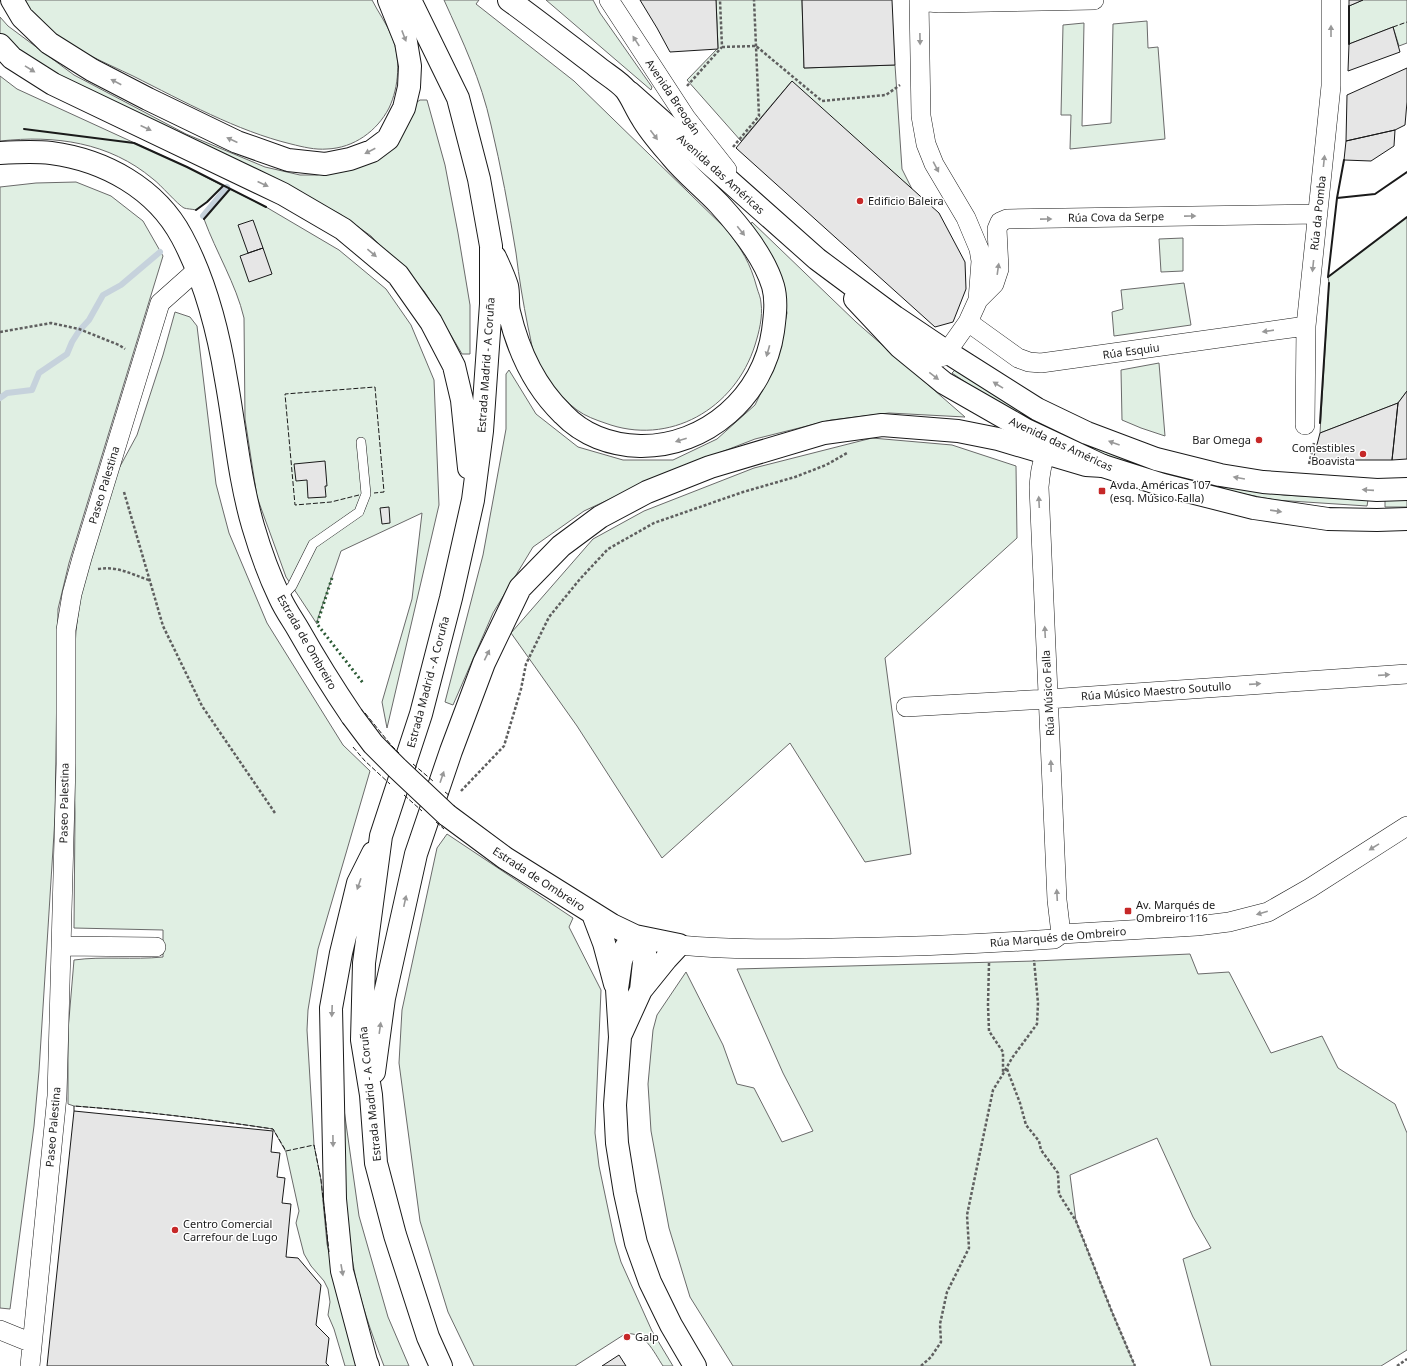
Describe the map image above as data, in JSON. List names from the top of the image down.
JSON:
{
  "streets": {
    "main road": [
      "Avenida das Américas",
      "Estrada Madrid - A Coruña",
      "Estrada de Ombreiro",
      "Rúa Marqués de Ombreiro"
    ],
    "street": [
      "Avenida Breogán",
      "Rúa da Pomba",
      "Rúa Cova da Serpe",
      "Rúa Esquiu",
      "Paseo Palestina",
      "Rúa Músico Maestro Soutullo",
      "Rúa Músico Falla"
    ]
  },
  "crossings": [
    ["Avenida Breogán", "Avenida das Américas"],
    ["Rúa da Pomba", "Rúa Cova da Serpe"],
    ["Rúa da Pomba", "Rúa Esquiu"],
    ["Paseo Palestina", "Estrada de Ombreiro"],
    ["Estrada de Ombreiro", "Rúa Marqués de Ombreiro"],
    ["Rúa Músico Maestro Soutullo", "Rúa Músico Falla"],
    ["Rúa Músico Falla", "Rúa Marqués de Ombreiro"]
  ],
  "one_way": [
    "Avenida Breogán",
    "Rúa Cova da Serpe",
    "Rúa Esquiu",
    "Rúa Músico Maestro Soutullo",
    "Rúa Músico Falla",
    "Rúa Marqués de Ombreiro"
  ],
  "places": {
    "other": [
      "Edificio Baleira",
      "Bar Omega",
      "Comestibles Boavista",
      "Centro Comercial Carrefour de Lugo",
      "Galp"
    ],
    "transit": ["Avda. Américas 107 (esq. Músico Falla)", "Av. Marqués de Ombreiro 116"]
  }
}
